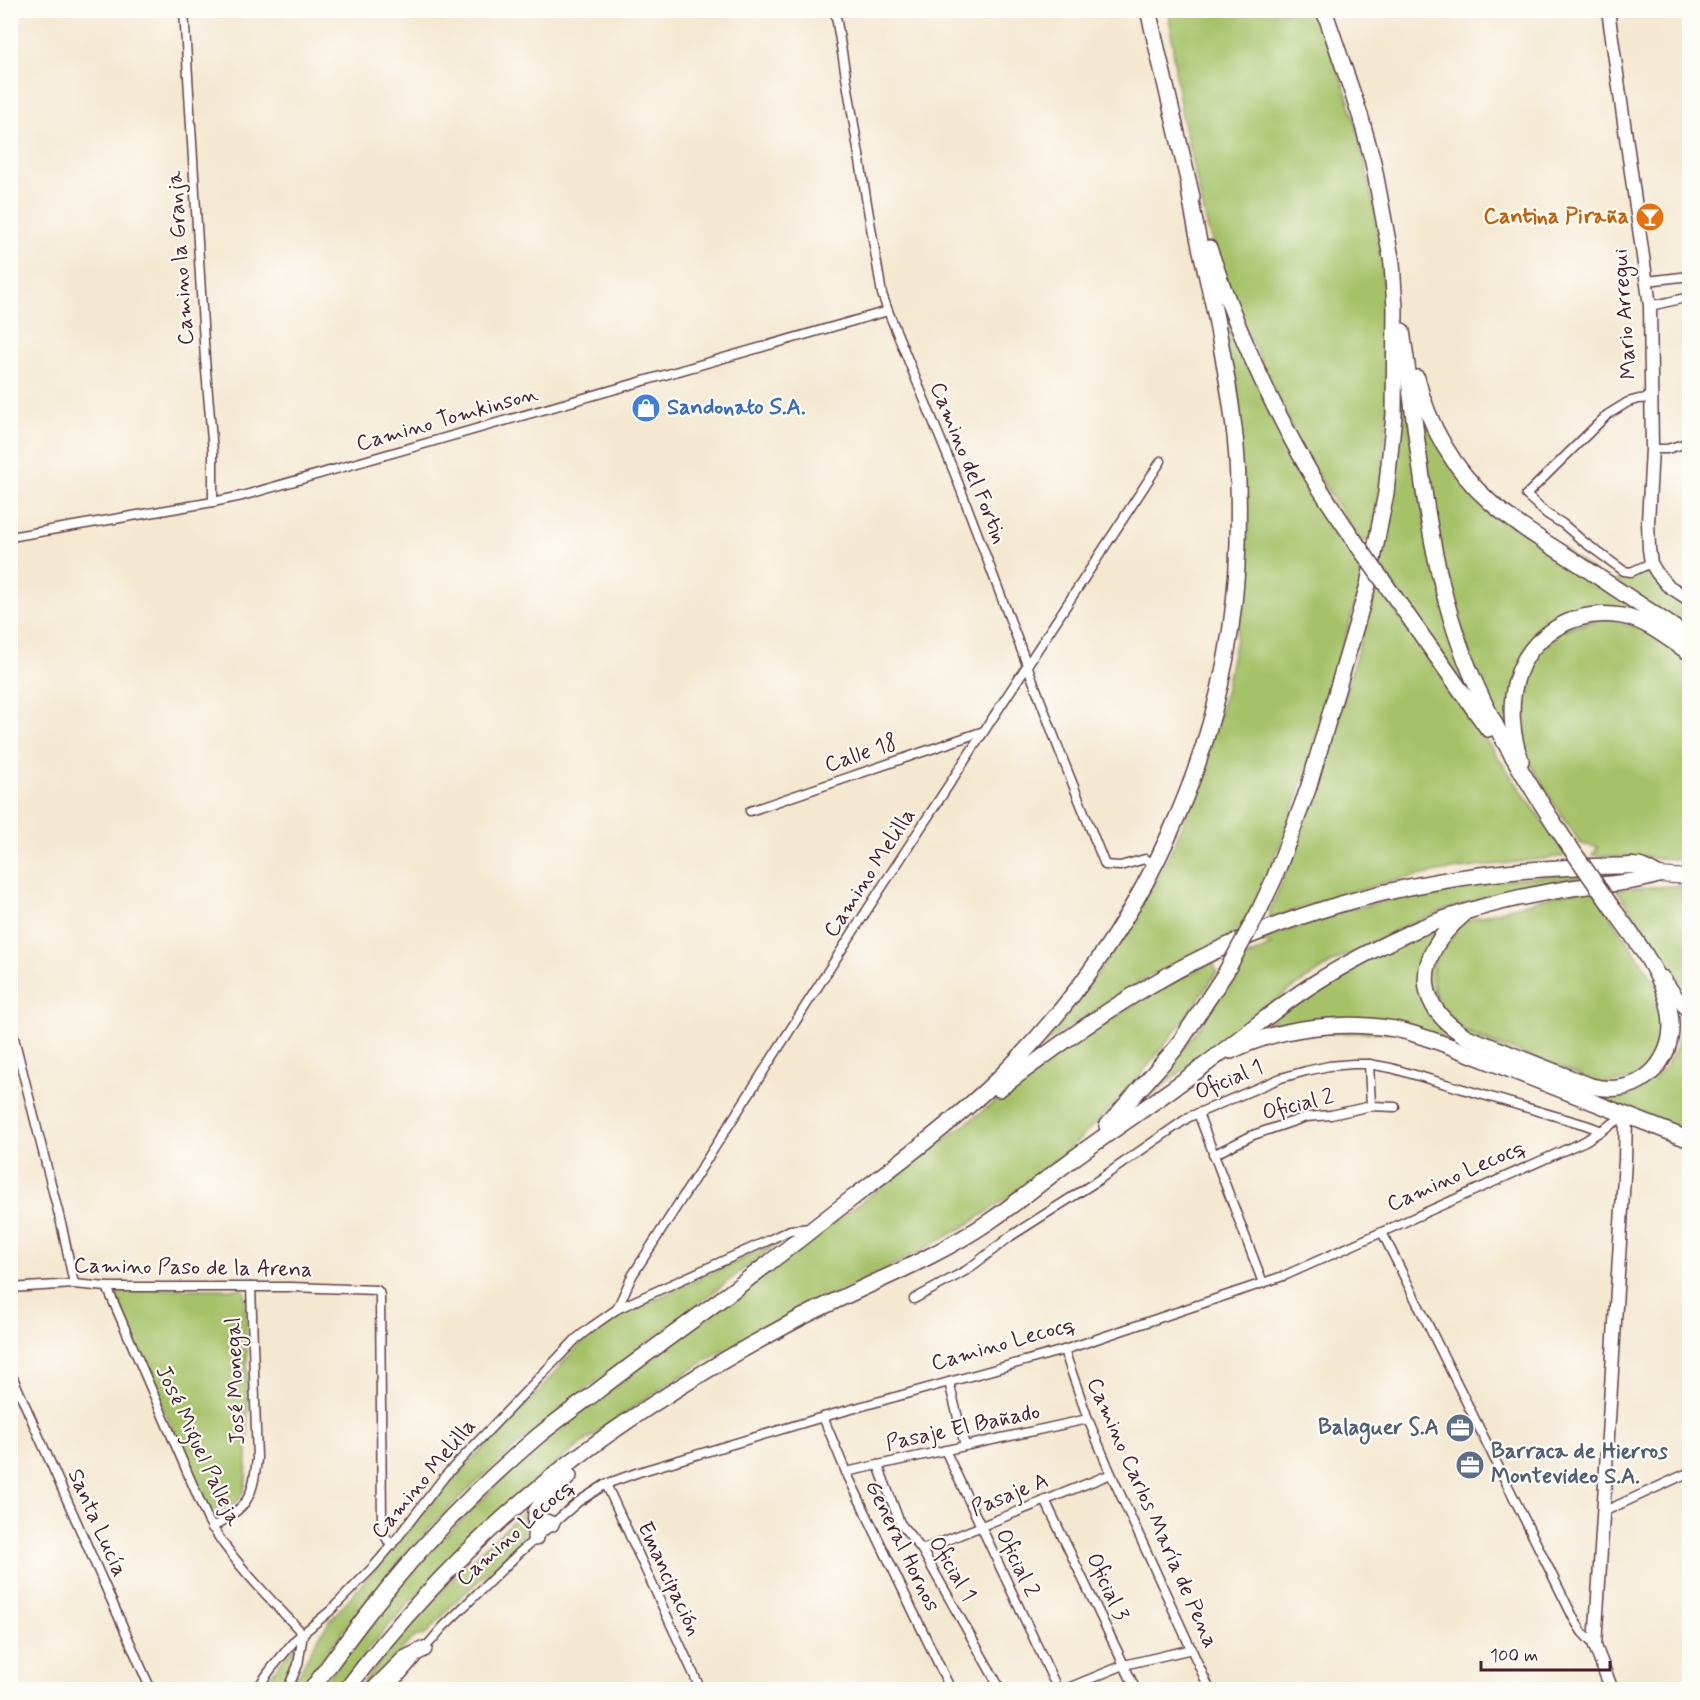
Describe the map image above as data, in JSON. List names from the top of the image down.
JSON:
{
  "streets": {
    "street": [
      "Camino la Granja",
      "Mario Arregui",
      "Camino Tomkinson",
      "Camino del Fortin",
      "Calle 18",
      "Camino Melilla",
      "Oficial 1",
      "Oficial 2",
      "Camino Lecocq",
      "Camino Paso de la Arena",
      "José Monegal",
      "Pasaje El Bañado",
      "José Miguel Palleja",
      "Pasaje A",
      "Camino Carlos María de Pena",
      "Santa Lucía",
      "General Hornos",
      "Emancipación",
      "Oficial 3"
    ]
  },
  "crossings": [
    ["Camino la Granja", "Camino Tomkinson"],
    ["Camino Tomkinson", "Camino del Fortin"],
    ["Camino del Fortin", "Camino Melilla"],
    ["Calle 18", "Camino Melilla"],
    ["Camino Melilla", "Camino Paso de la Arena"],
    ["Camino Melilla", "José Miguel Palleja"],
    ["Oficial 1", "Camino Lecocq"],
    ["Oficial 1", "Pasaje El Bañado"],
    ["Oficial 1", "Pasaje A"],
    ["Oficial 2", "Pasaje El Bañado"],
    ["Oficial 2", "Pasaje A"],
    ["Camino Lecocq", "Camino Carlos María de Pena"],
    ["Camino Lecocq", "General Hornos"],
    ["Camino Lecocq", "Emancipación"],
    ["Camino Paso de la Arena", "José Monegal"],
    ["Camino Paso de la Arena", "José Miguel Palleja"],
    ["José Monegal", "José Miguel Palleja"],
    ["Pasaje El Bañado", "Camino Carlos María de Pena"],
    ["Pasaje El Bañado", "General Hornos"],
    ["Pasaje A", "Camino Carlos María de Pena"],
    ["Pasaje A", "Oficial 3"]
  ],
  "places": {
    "bar": ["Cantina Piraña"],
    "shop": ["Sandonato S.A."],
    "office": ["Balaguer S.A", "Barraca de Hierros Montevideo S.A."]
  },
  "scale_bar": "100 m"
}
